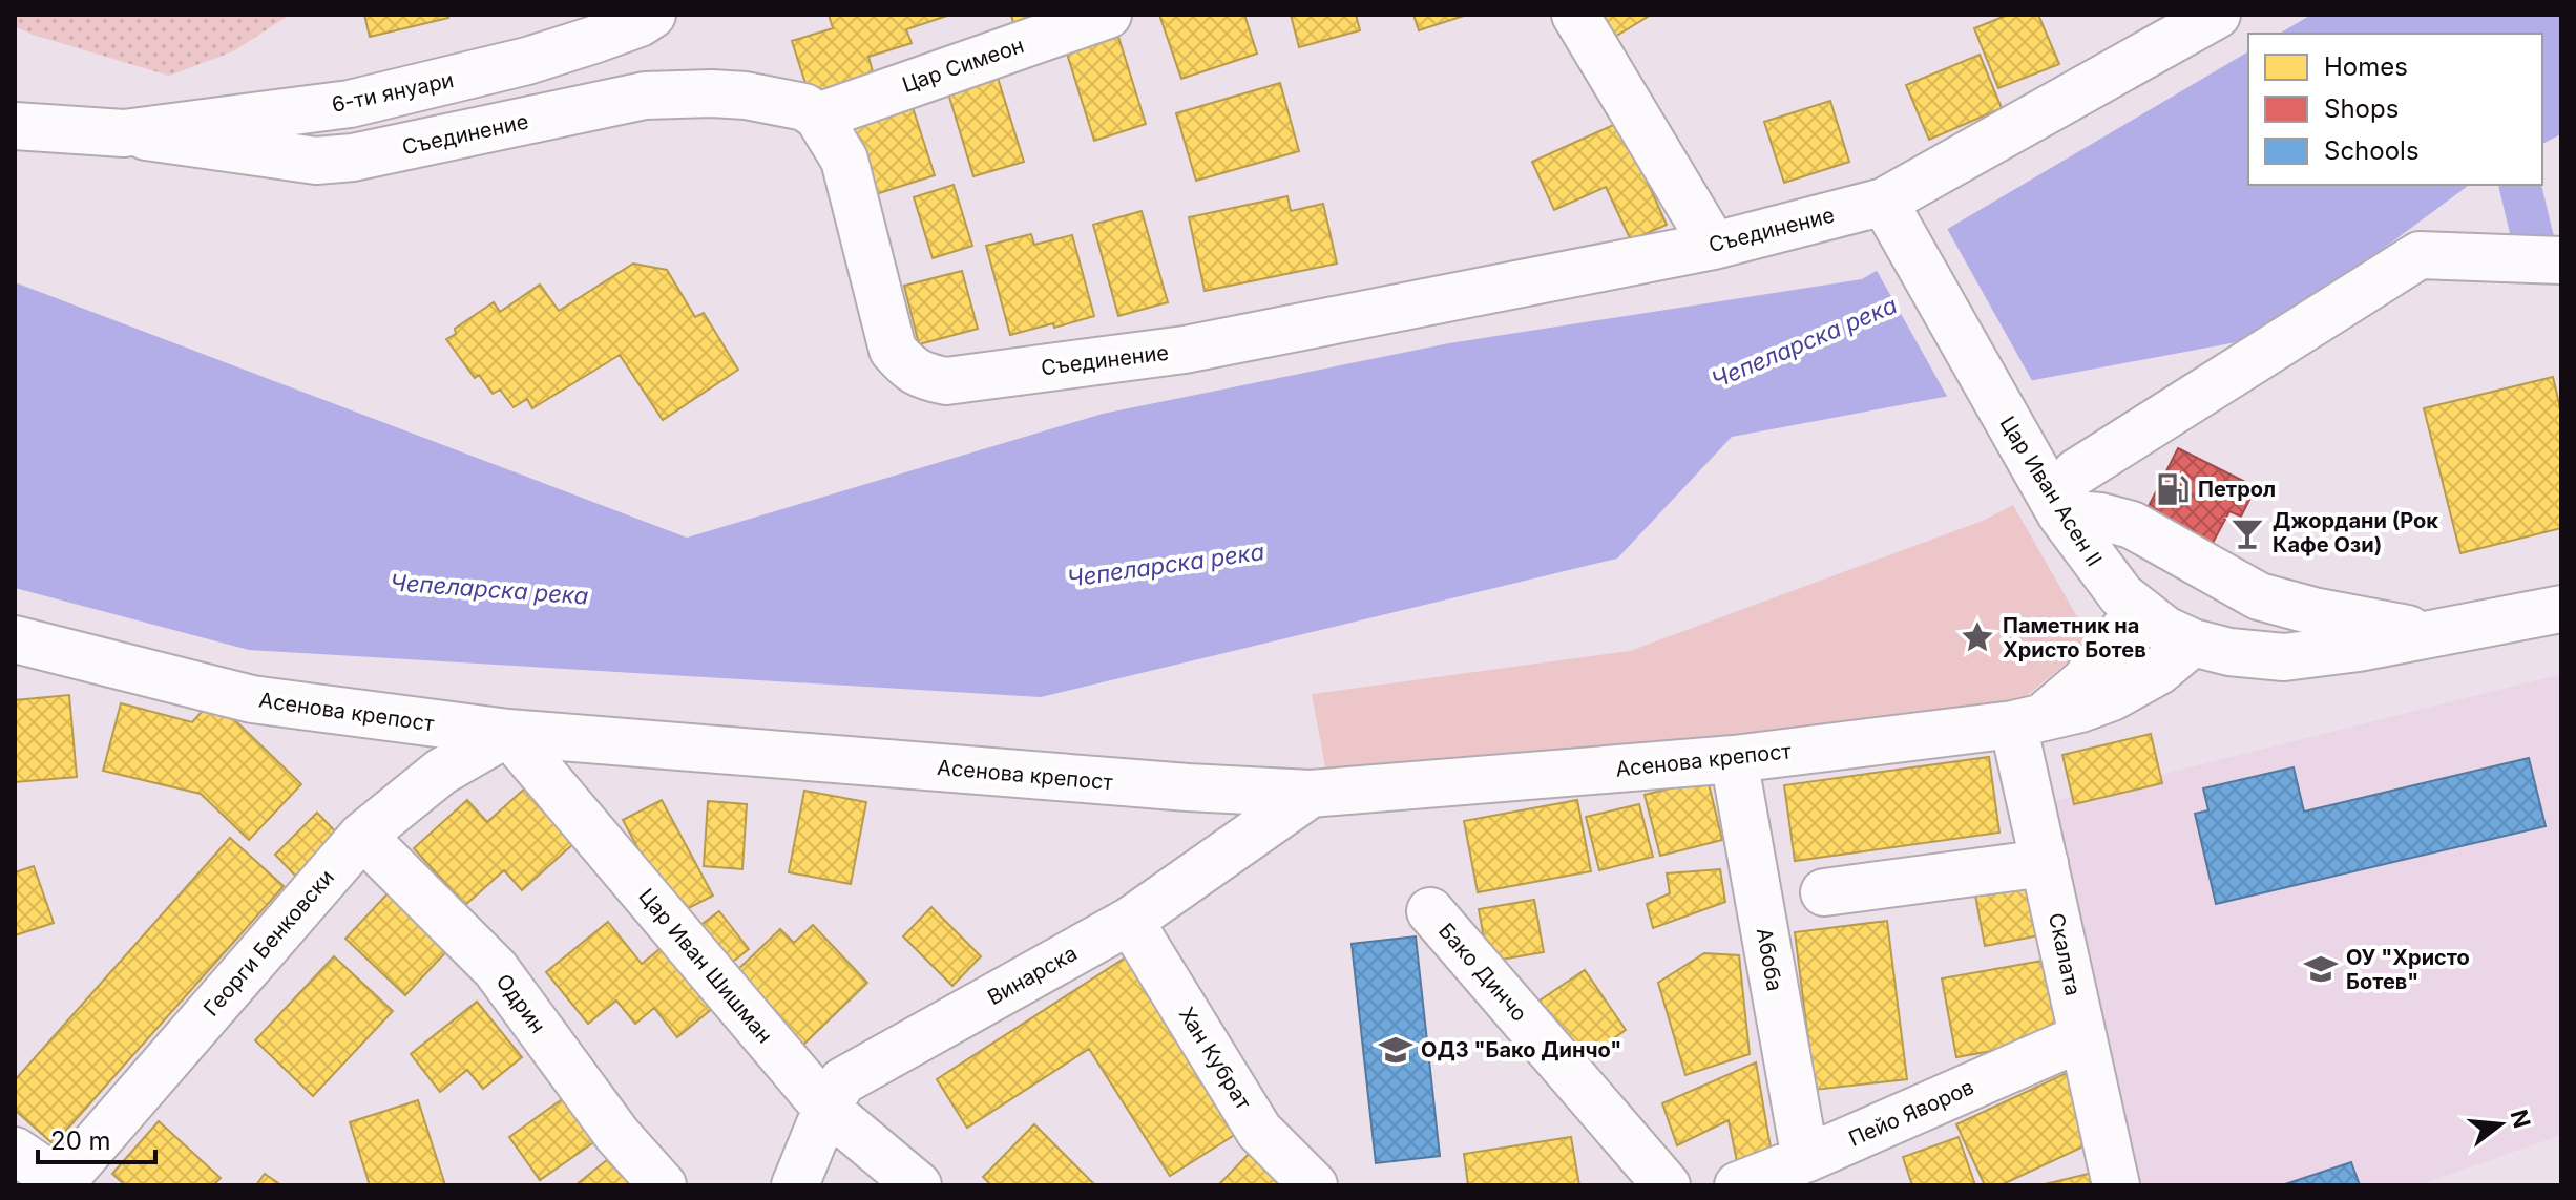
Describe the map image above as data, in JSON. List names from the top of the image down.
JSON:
{
  "streets": {
    "street": [
      "Цар Симеон",
      "6-ти януари",
      "Съединение",
      "Цар Иван Асен II",
      "Асенова крепост",
      "Георги Бенковски",
      "Скалата",
      "Абоба",
      "Цар Иван Шишман",
      "Бако Динчо",
      "Винарска",
      "Одрин",
      "Хан Кубрат",
      "Пейо Яворов"
    ]
  },
  "crossings": [
    ["Цар Симеон", "Съединение"],
    ["6-ти януари", "Съединение"],
    ["Съединение", "Цар Иван Асен II"],
    ["Цар Иван Асен II", "Асенова крепост"],
    ["Асенова крепост", "Георги Бенковски"],
    ["Асенова крепост", "Скалата"],
    ["Асенова крепост", "Абоба"],
    ["Асенова крепост", "Цар Иван Шишман"],
    ["Асенова крепост", "Винарска"],
    ["Георги Бенковски", "Цар Иван Шишман"],
    ["Георги Бенковски", "Одрин"],
    ["Скалата", "Пейо Яворов"],
    ["Абоба", "Пейо Яворов"],
    ["Цар Иван Шишман", "Винарска"],
    ["Винарска", "Хан Кубрат"]
  ],
  "water": ["Чепеларска река"],
  "places": {
    "fuel station": ["Петрол"],
    "bar": ["Джордани (Рок Кафе Ози)"],
    "place": ["Паметник на Христо Ботев"],
    "school or university": ["ОУ \"Христо Ботев\"", "ОДЗ \"Бако Динчо\""]
  },
  "legend": ["Homes", "Shops", "Schools"],
  "scale_bar": "20 m",
  "north": "right"
}
